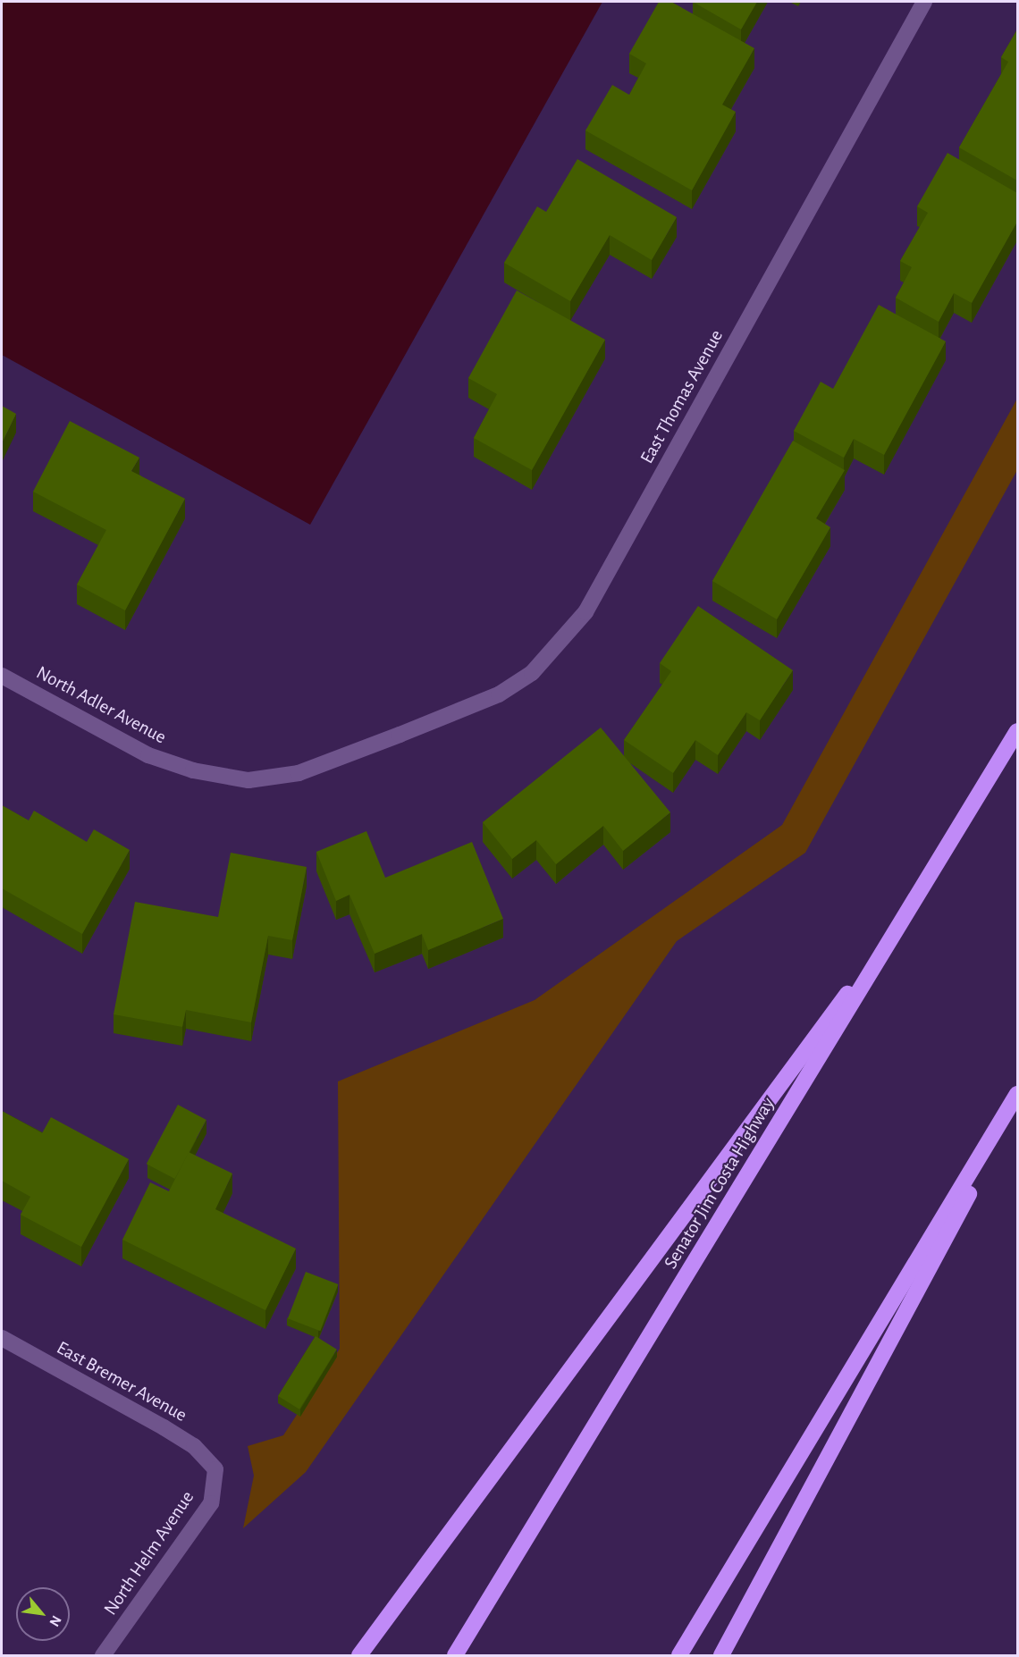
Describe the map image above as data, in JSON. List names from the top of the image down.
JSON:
{
  "streets": {
    "highway": ["Senator Jim Costa Highway"],
    "street": [
      "East Thomas Avenue",
      "North Adler Avenue",
      "East Bremer Avenue",
      "North Helm Avenue"
    ]
  },
  "crossings": [
    ["East Thomas Avenue", "North Adler Avenue"],
    ["East Bremer Avenue", "North Helm Avenue"]
  ],
  "north": "bottom right"
}
